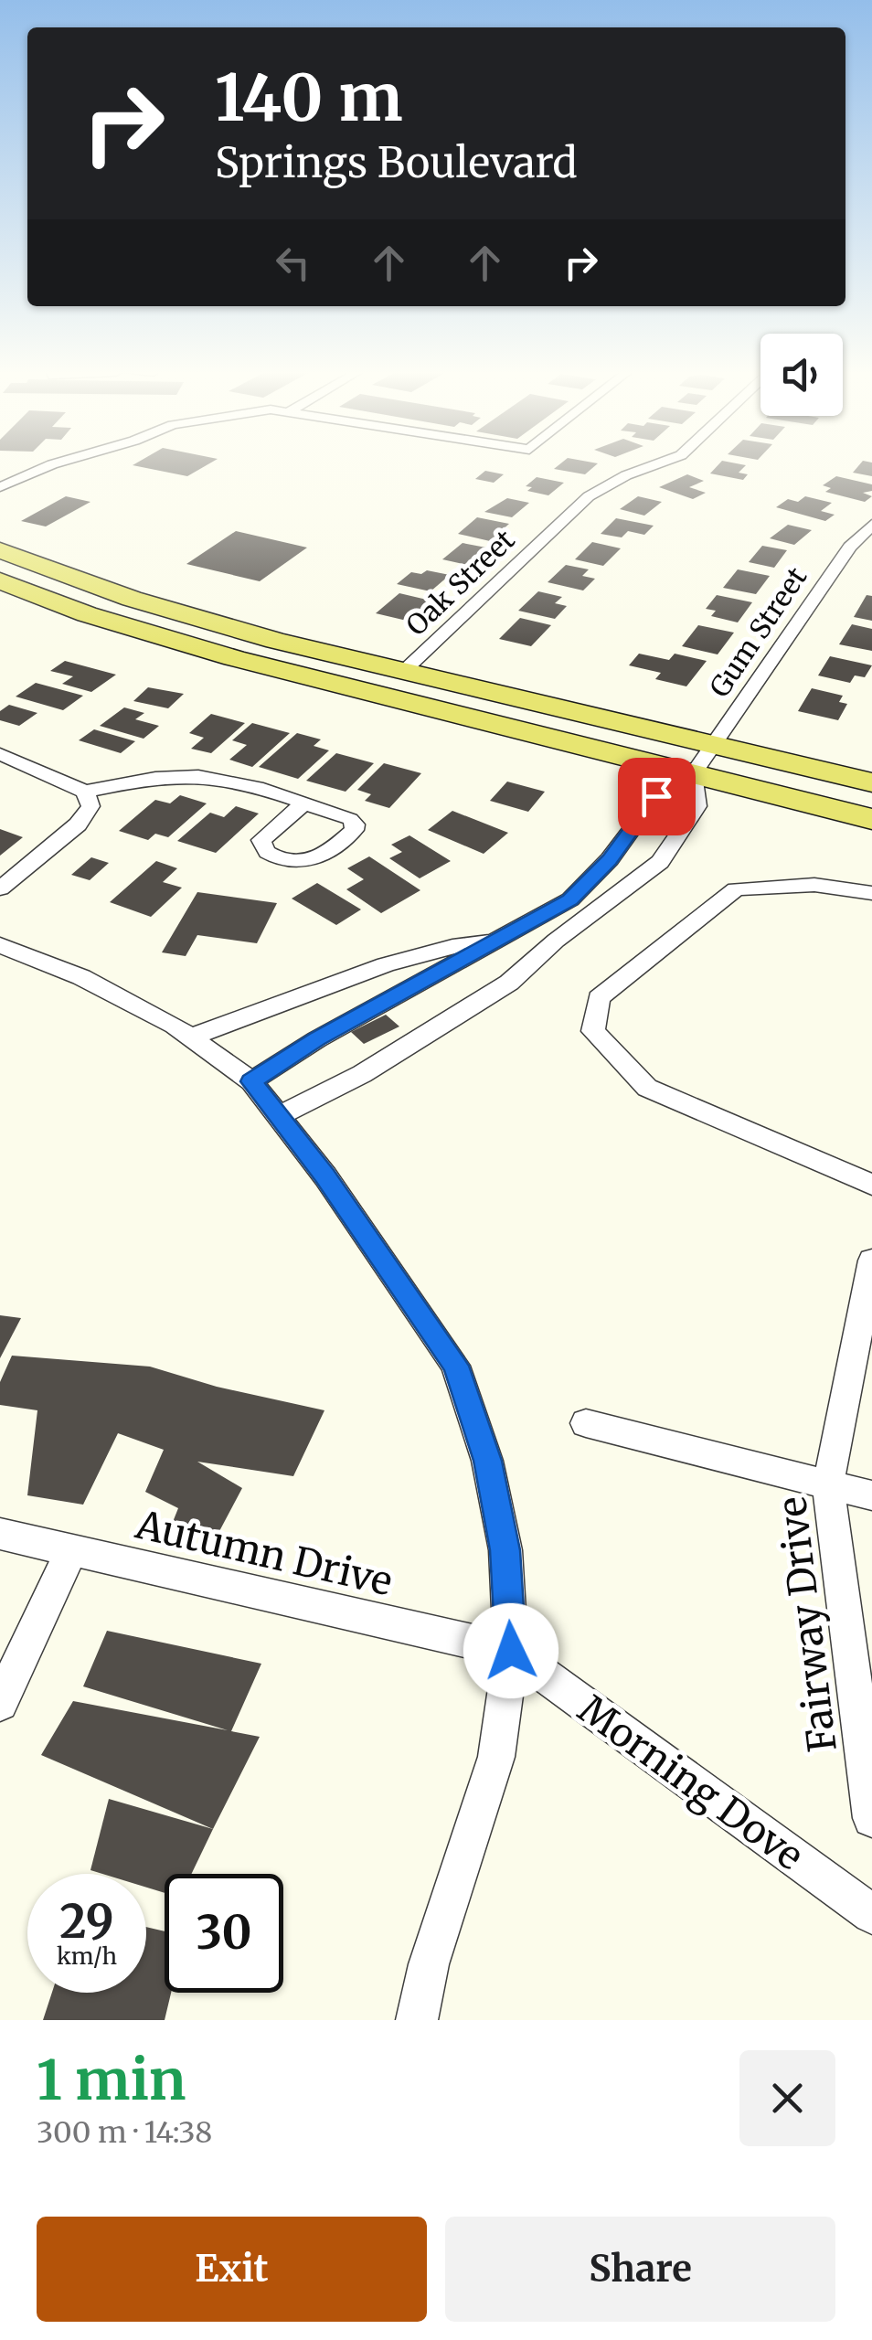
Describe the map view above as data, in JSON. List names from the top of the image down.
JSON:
{
  "streets": {
    "street": [
      "Oak Street",
      "Gum Street",
      "Autumn Drive",
      "Fairway Drive",
      "Morning Dove"
    ]
  },
  "crossings": [
    ["Autumn Drive", "Morning Dove"]
  ],
  "page": {
    "turn": ["140 m", "Springs Boulevard"],
    "speed": "29 km/h",
    "limit": "30",
    "heading": ["1 min", "300 m · 14:38"],
    "buttons": ["Exit", "Share"]
  }
}
